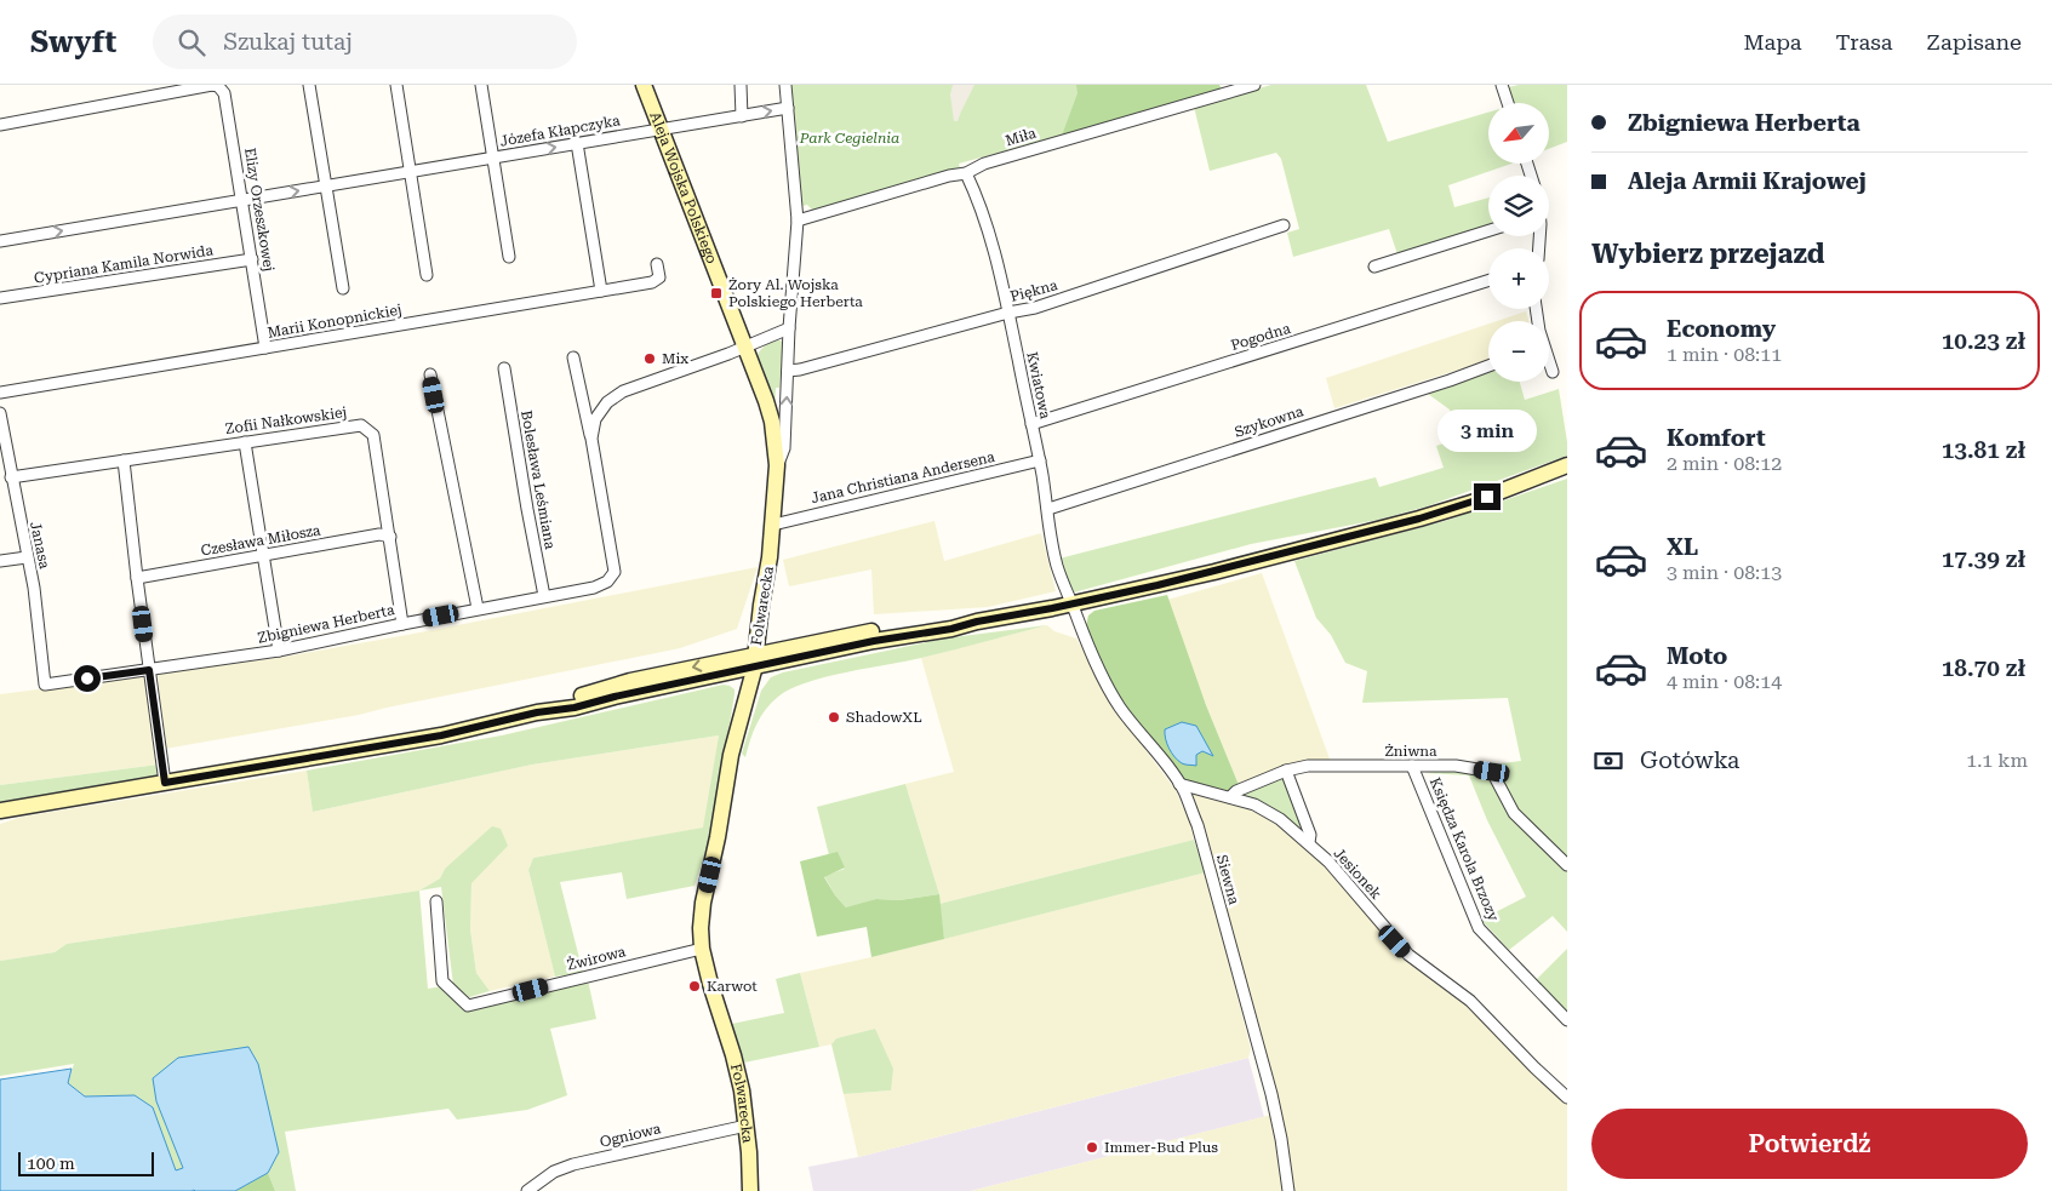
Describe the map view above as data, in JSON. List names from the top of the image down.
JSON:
{
  "streets": {
    "main road": ["Aleja Wojska Polskiego", "Folwarecka"],
    "street": [
      "Józefa Kłapczyka",
      "Miła",
      "Elizy Orzeszkowej",
      "Cypriana Kamila Norwida",
      "Piękna",
      "Marii Konopnickiej",
      "Pogodna",
      "Kwiatowa",
      "Zofii Nałkowskiej",
      "Szykowna",
      "Jana Christiana Andersena",
      "Bolesława Leśmiana",
      "Czesława Miłosza",
      "Janasa",
      "Zbigniewa Herberta",
      "Żniwna",
      "Księdza Karola Brzozy",
      "Jesionek",
      "Siewna",
      "Żwirowa",
      "Ogniowa"
    ]
  },
  "crossings": [
    ["Józefa Kłapczyka", "Aleja Wojska Polskiego"],
    ["Józefa Kłapczyka", "Elizy Orzeszkowej"],
    ["Józefa Kłapczyka", "Folwarecka"],
    ["Miła", "Kwiatowa"],
    ["Miła", "Folwarecka"],
    ["Aleja Wojska Polskiego", "Folwarecka"],
    ["Aleja Wojska Polskiego", "Zbigniewa Herberta"],
    ["Elizy Orzeszkowej", "Cypriana Kamila Norwida"],
    ["Elizy Orzeszkowej", "Marii Konopnickiej"],
    ["Piękna", "Kwiatowa"],
    ["Piękna", "Folwarecka"],
    ["Pogodna", "Kwiatowa"],
    ["Kwiatowa", "Szykowna"],
    ["Kwiatowa", "Jana Christiana Andersena"],
    ["Kwiatowa", "Siewna"],
    ["Zofii Nałkowskiej", "Czesława Miłosza"],
    ["Zofii Nałkowskiej", "Janasa"],
    ["Zofii Nałkowskiej", "Zbigniewa Herberta"],
    ["Jana Christiana Andersena", "Folwarecka"],
    ["Bolesława Leśmiana", "Zbigniewa Herberta"],
    ["Janasa", "Zbigniewa Herberta"],
    ["Folwarecka", "Zbigniewa Herberta"],
    ["Folwarecka", "Żwirowa"],
    ["Folwarecka", "Ogniowa"],
    ["Żniwna", "Księdza Karola Brzozy"],
    ["Żniwna", "Jesionek"],
    ["Jesionek", "Siewna"]
  ],
  "one_way": ["Józefa Kłapczyka"],
  "parks": ["Park Cegielnia"],
  "places": {
    "transit": ["Żory Al. Wojska Polskiego Herberta"],
    "other": [
      "Mix",
      "ShadowXL",
      "Karwot",
      "Immer-Bud Plus"
    ]
  },
  "scale_bar": "100 m",
  "north": "bottom left",
  "page": {
    "header": "Swyft",
    "search": "Szukaj tutaj",
    "nav": ["Mapa", "Trasa", "Zapisane"],
    "banner": ["Zbigniewa Herberta", "Aleja Armii Krajowej"],
    "map_buttons": ["+", "−"],
    "heading": "Wybierz przejazd",
    "list": [
      {
        "name": "Economy",
        "note": "1 min · 08:11",
        "value": "10.23 zł"
      },
      {
        "name": "Komfort",
        "note": "2 min · 08:12",
        "value": "13.81 zł"
      },
      {
        "name": "XL",
        "note": "3 min · 08:13",
        "value": "17.39 zł"
      },
      {
        "name": "Moto",
        "note": "4 min · 08:14",
        "value": "18.70 zł"
      }
    ],
    "bubble": "3 min",
    "pay": ["Gotówka", "1.1 km"],
    "buttons": "Potwierdź",
    "scale": "100 m"
  }
}
